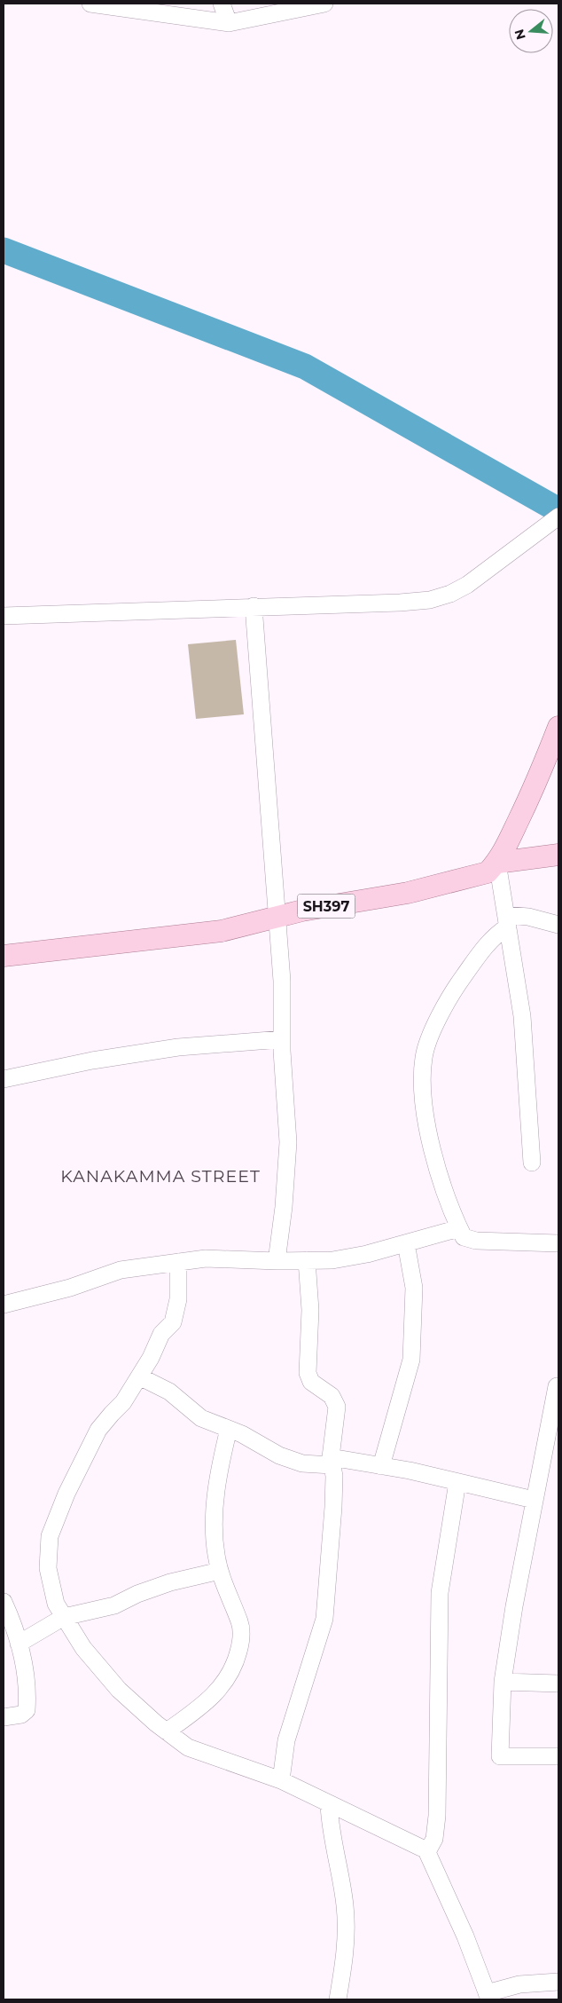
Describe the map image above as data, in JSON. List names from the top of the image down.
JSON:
{
  "streets": {
    "main road": ["SH397"]
  },
  "districts": ["KANAKAMMA STREET"],
  "north": "left"
}
